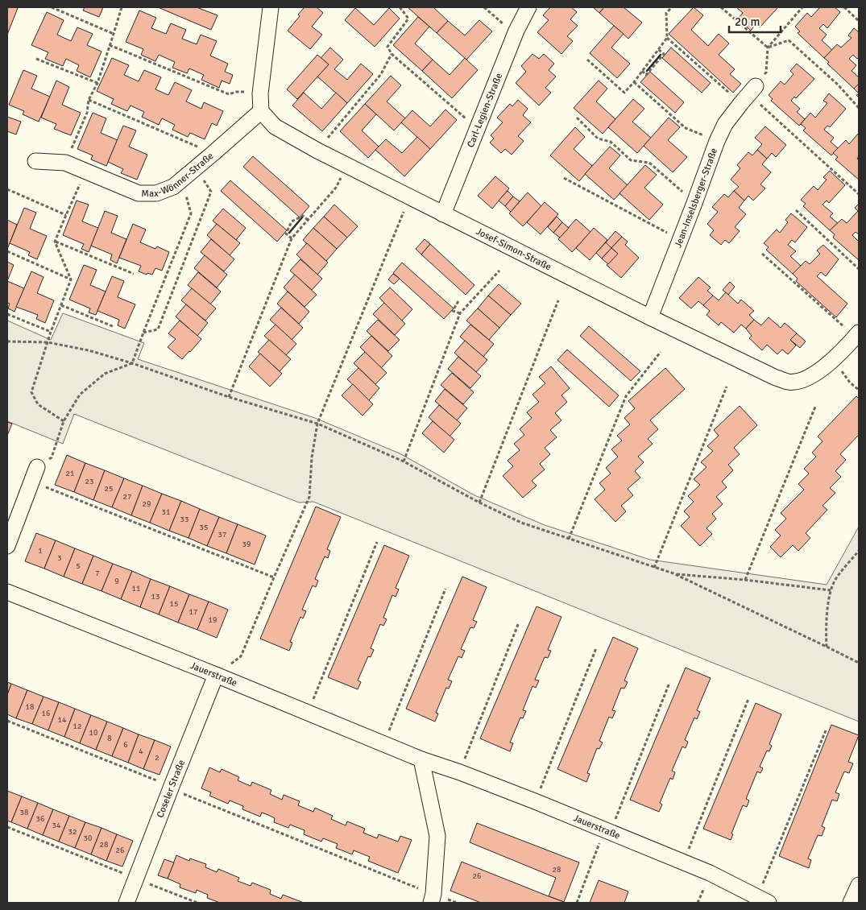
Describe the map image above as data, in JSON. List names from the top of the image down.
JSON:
{
  "streets": {
    "street": [
      "Carl-Legien-Straße",
      "Max-Wönner-Straße",
      "Jean-Inselsberger-Straße",
      "Josef-Simon-Straße",
      "Jauerstraße",
      "Coseler Straße"
    ]
  },
  "crossings": [
    ["Carl-Legien-Straße", "Josef-Simon-Straße"],
    ["Max-Wönner-Straße", "Josef-Simon-Straße"],
    ["Jean-Inselsberger-Straße", "Josef-Simon-Straße"],
    ["Jauerstraße", "Coseler Straße"]
  ],
  "house_numbers": [
    "21",
    "23",
    "25",
    "27",
    "29",
    "31",
    "33",
    "35",
    "37",
    "39",
    "1",
    "3",
    "5",
    "7",
    "9",
    "11",
    "13",
    "15",
    "17",
    "19",
    "18",
    "16",
    "14",
    "12",
    "10",
    "8",
    "6",
    "4",
    "2",
    "38",
    "36",
    "34",
    "32",
    "30",
    "28",
    "26",
    "28",
    "26"
  ],
  "scale_bar": "20 m"
}
